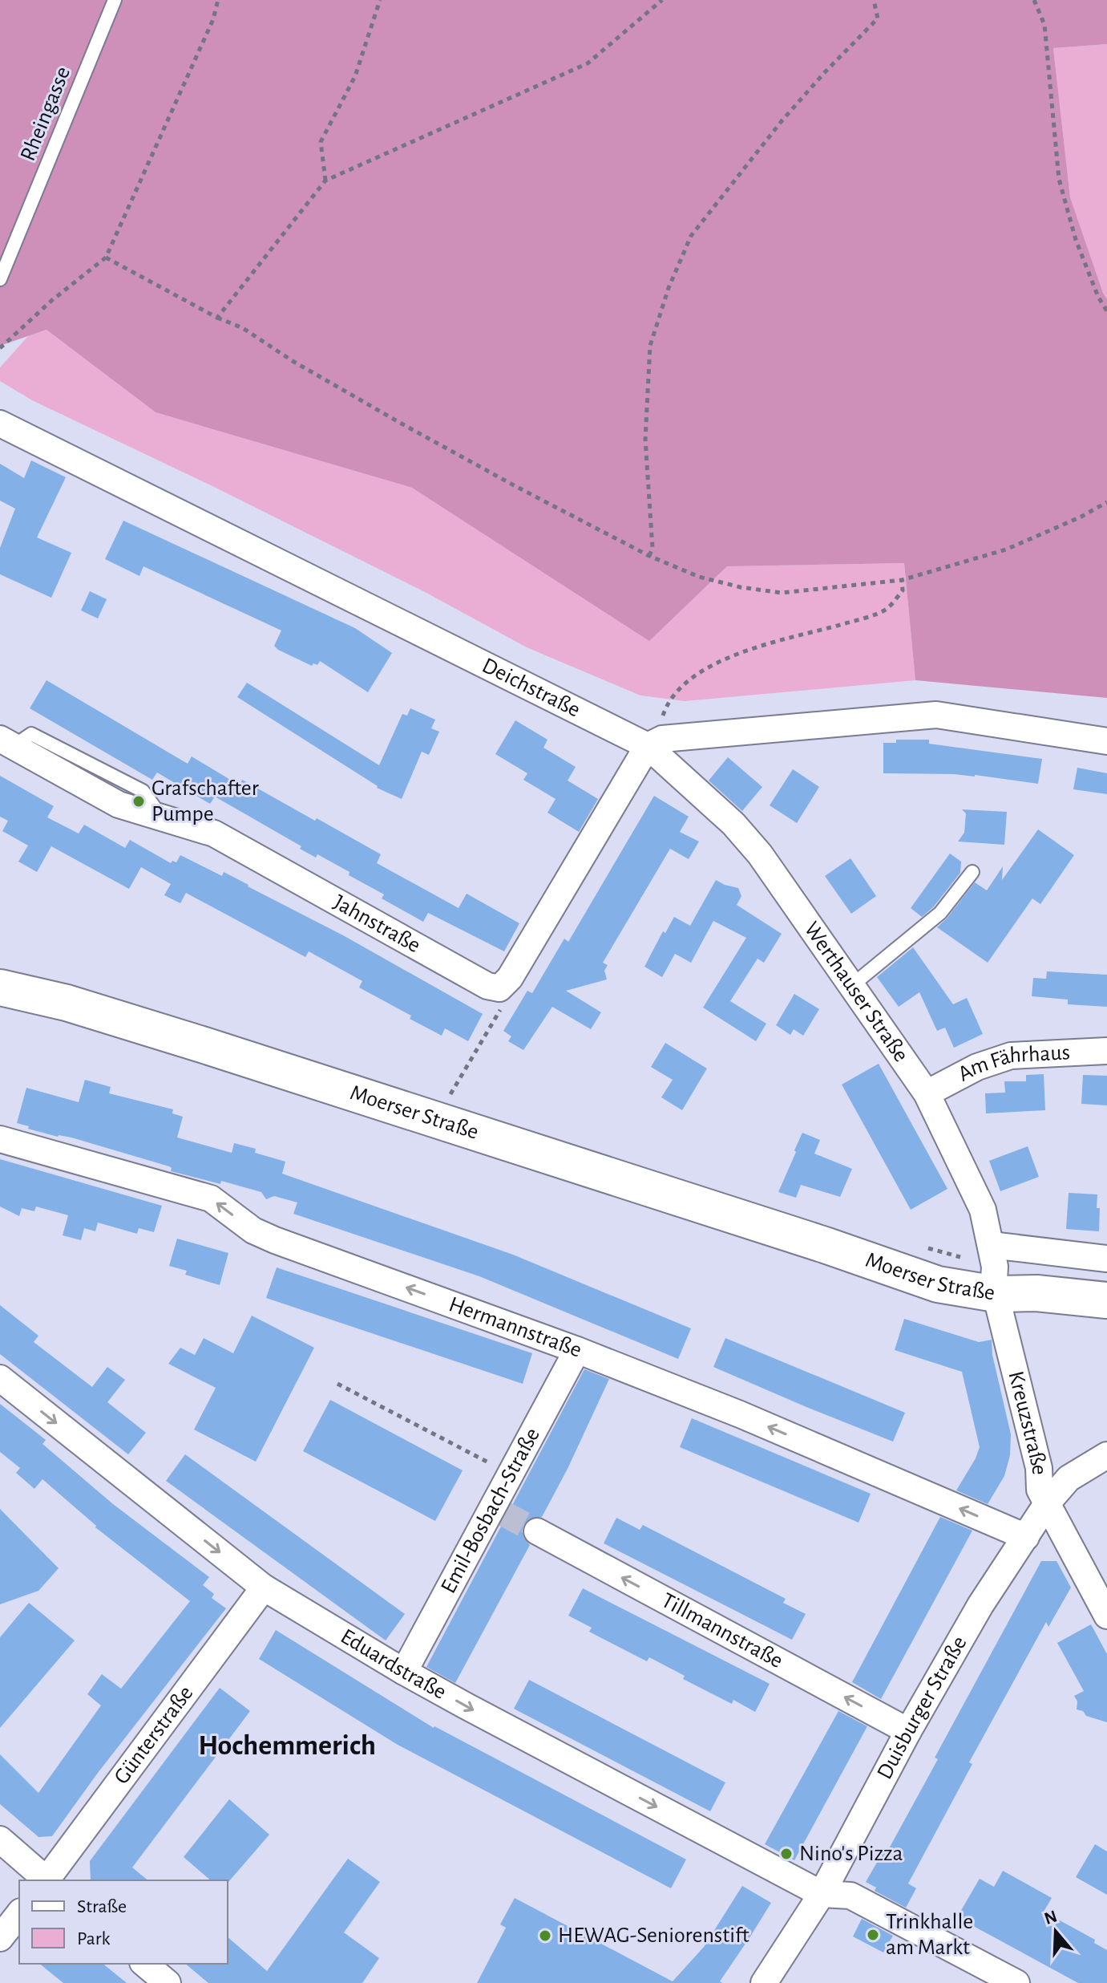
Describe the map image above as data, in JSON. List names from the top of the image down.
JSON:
{
  "streets": {
    "main road": ["Moerser Straße"],
    "street": [
      "Deichstraße",
      "Jahnstraße",
      "Werthauser Straße",
      "Am Fährhaus",
      "Hermannstraße",
      "Kreuzstraße",
      "Emil-Bosbach-Straße",
      "Tillmannstraße",
      "Eduardstraße",
      "Duisburger Straße",
      "Günterstraße"
    ],
    "lane": ["Rheingasse"]
  },
  "crossings": [
    ["Deichstraße", "Werthauser Straße"],
    ["Werthauser Straße", "Am Fährhaus"],
    ["Werthauser Straße", "Moerser Straße"],
    ["Werthauser Straße", "Kreuzstraße"],
    ["Moerser Straße", "Kreuzstraße"],
    ["Hermannstraße", "Emil-Bosbach-Straße"],
    ["Hermannstraße", "Duisburger Straße"],
    ["Kreuzstraße", "Duisburger Straße"],
    ["Emil-Bosbach-Straße", "Eduardstraße"],
    ["Tillmannstraße", "Duisburger Straße"],
    ["Eduardstraße", "Duisburger Straße"],
    ["Eduardstraße", "Günterstraße"]
  ],
  "one_way": ["Hermannstraße", "Tillmannstraße", "Eduardstraße"],
  "districts": ["Hochemmerich"],
  "places": [
    "Grafschafter Pumpe",
    "Nino's Pizza",
    "Trinkhalle am Markt",
    "HEWAG-Seniorenstift"
  ],
  "legend": ["Straße", "Park"],
  "north": "top"
}
